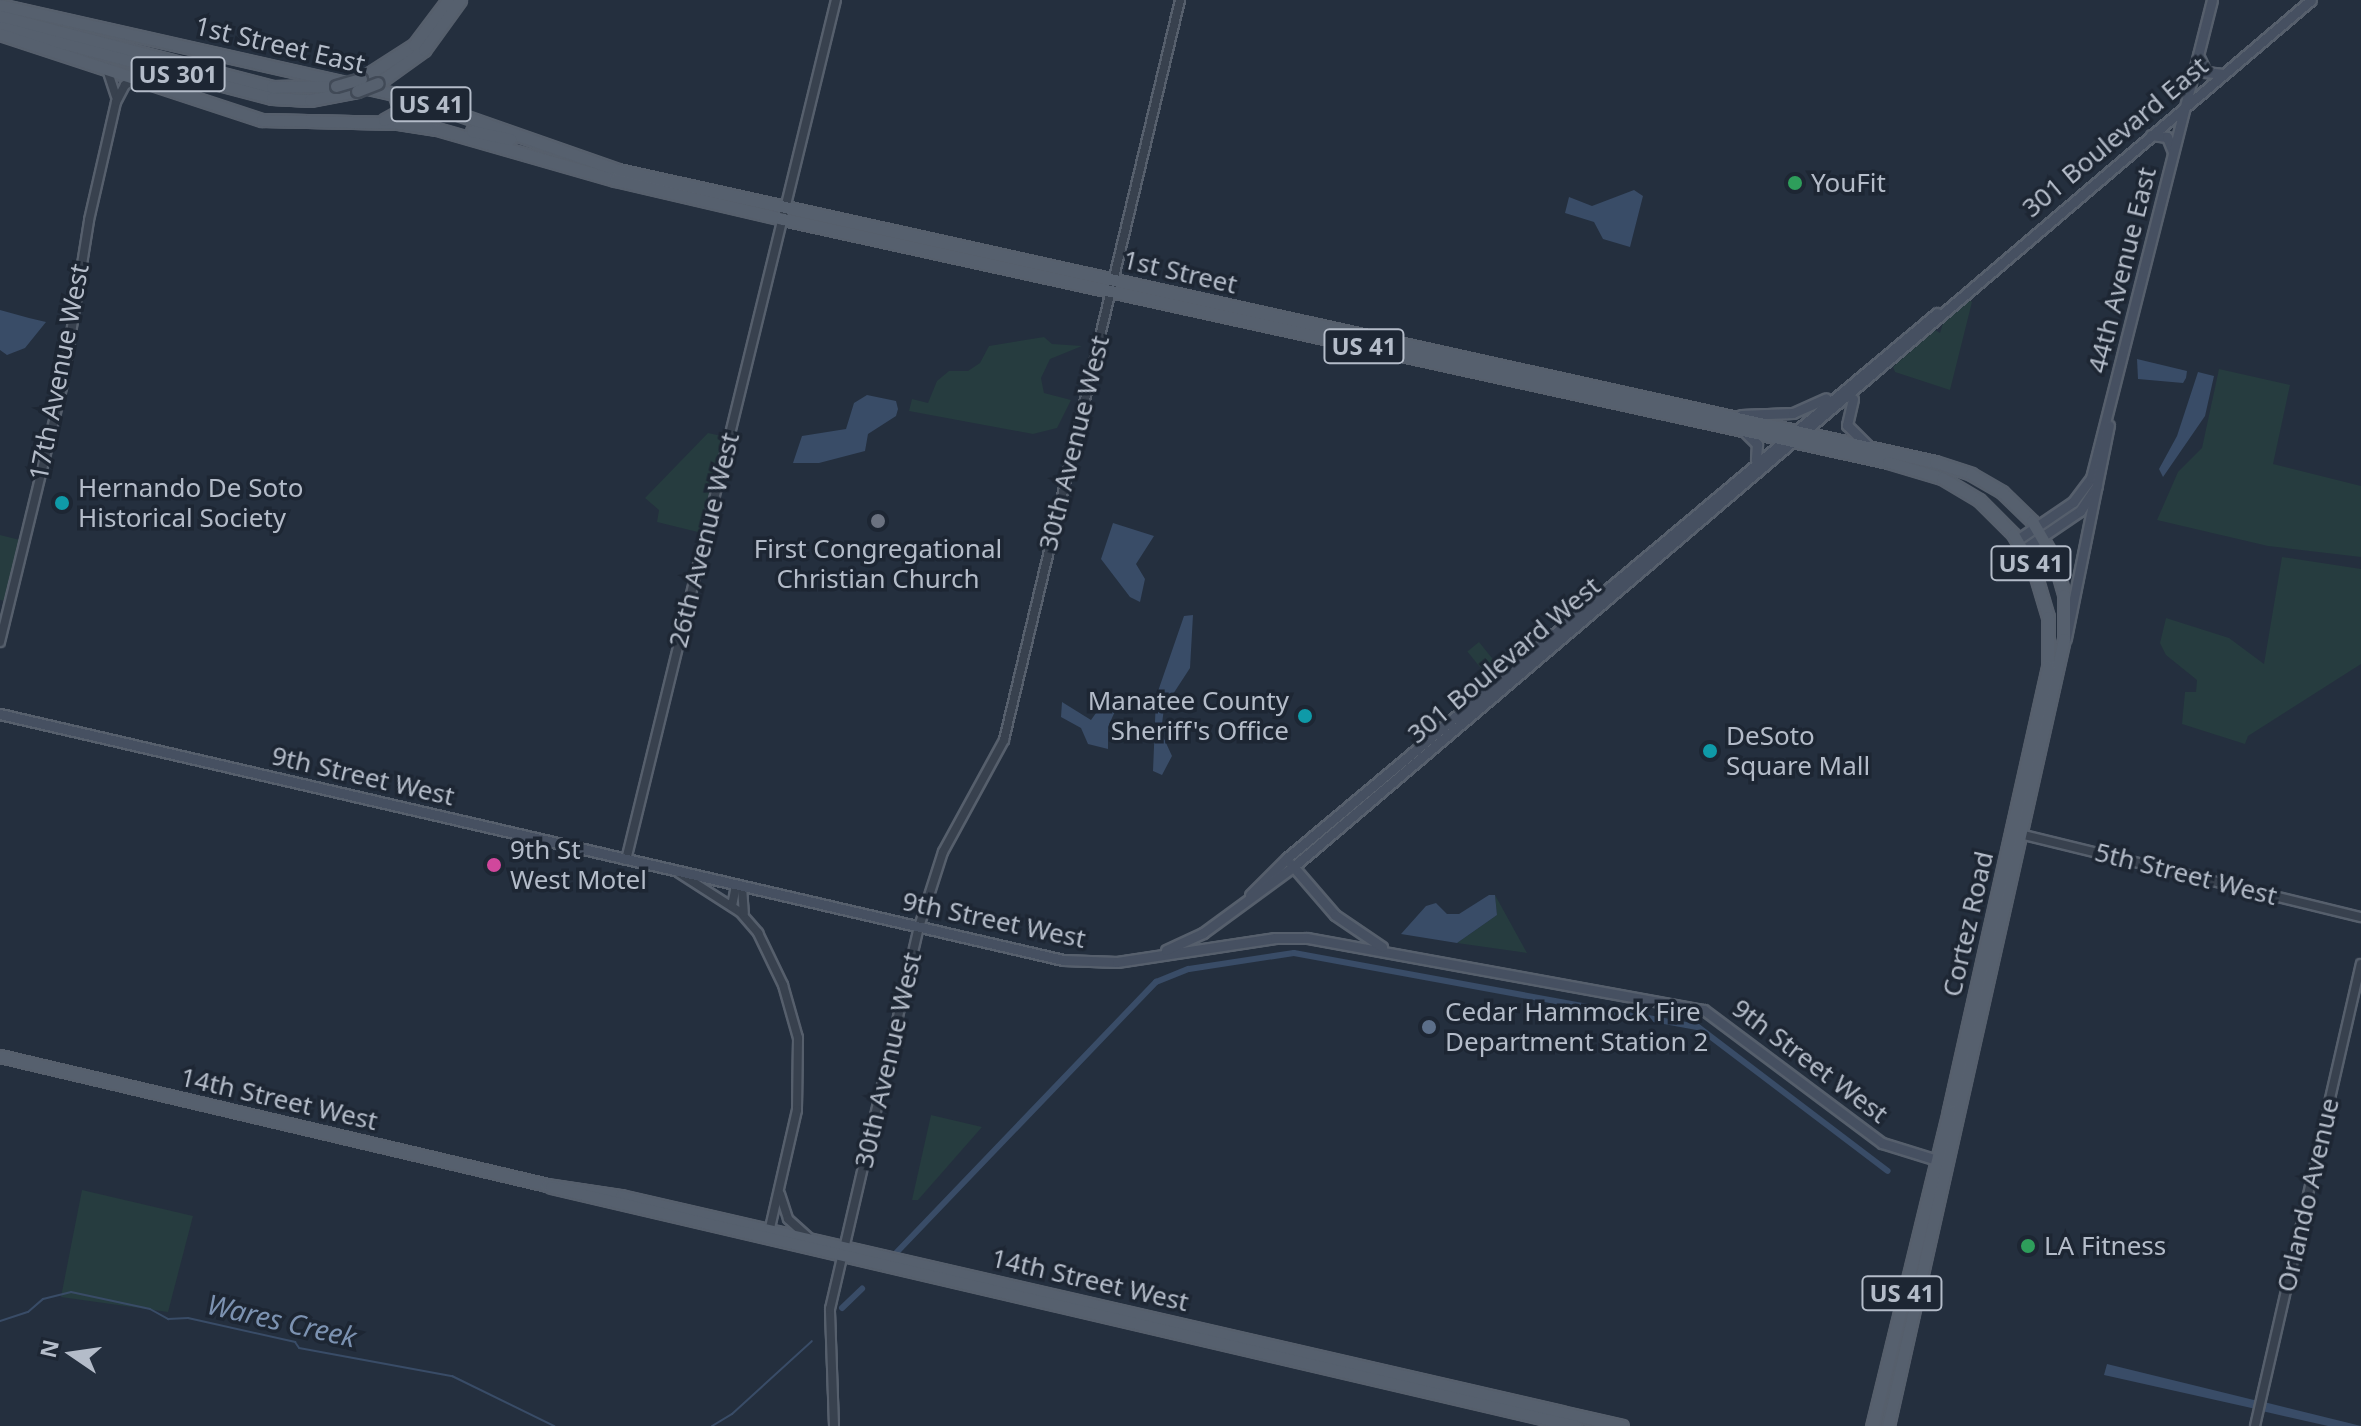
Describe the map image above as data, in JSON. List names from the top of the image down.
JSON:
{
  "streets": {
    "main road": [
      "1st Street East",
      "US 301",
      "US 41",
      "301 Boulevard East",
      "44th Avenue East",
      "1st Street",
      "301 Boulevard West",
      "9th Street West",
      "Cortez Road",
      "14th Street West"
    ],
    "street": [
      "17th Avenue West",
      "30th Avenue West",
      "26th Avenue West",
      "5th Street West",
      "Orlando Avenue"
    ]
  },
  "crossings": [
    ["US 41", "301 Boulevard East"],
    ["US 41", "1st Street"],
    ["US 41", "17th Avenue West"],
    ["US 41", "301 Boulevard West"],
    ["US 41", "Cortez Road"],
    ["301 Boulevard East", "44th Avenue East"],
    ["301 Boulevard East", "1st Street"],
    ["301 Boulevard East", "301 Boulevard West"],
    ["1st Street", "30th Avenue West"],
    ["1st Street", "26th Avenue West"],
    ["1st Street", "301 Boulevard West"],
    ["30th Avenue West", "9th Street West"],
    ["30th Avenue West", "14th Street West"],
    ["26th Avenue West", "9th Street West"],
    ["301 Boulevard West", "9th Street West"],
    ["9th Street West", "Cortez Road"],
    ["5th Street West", "Cortez Road"]
  ],
  "water": ["Wares Creek"],
  "places": [
    "YouFit",
    "Hernando De Soto Historical Society",
    "First Congregational Christian Church",
    "Manatee County Sheriff's Office",
    "DeSoto Square Mall",
    "9th St West Motel",
    "Cedar Hammock Fire Department Station 2",
    "LA Fitness"
  ],
  "north": "left"
}
